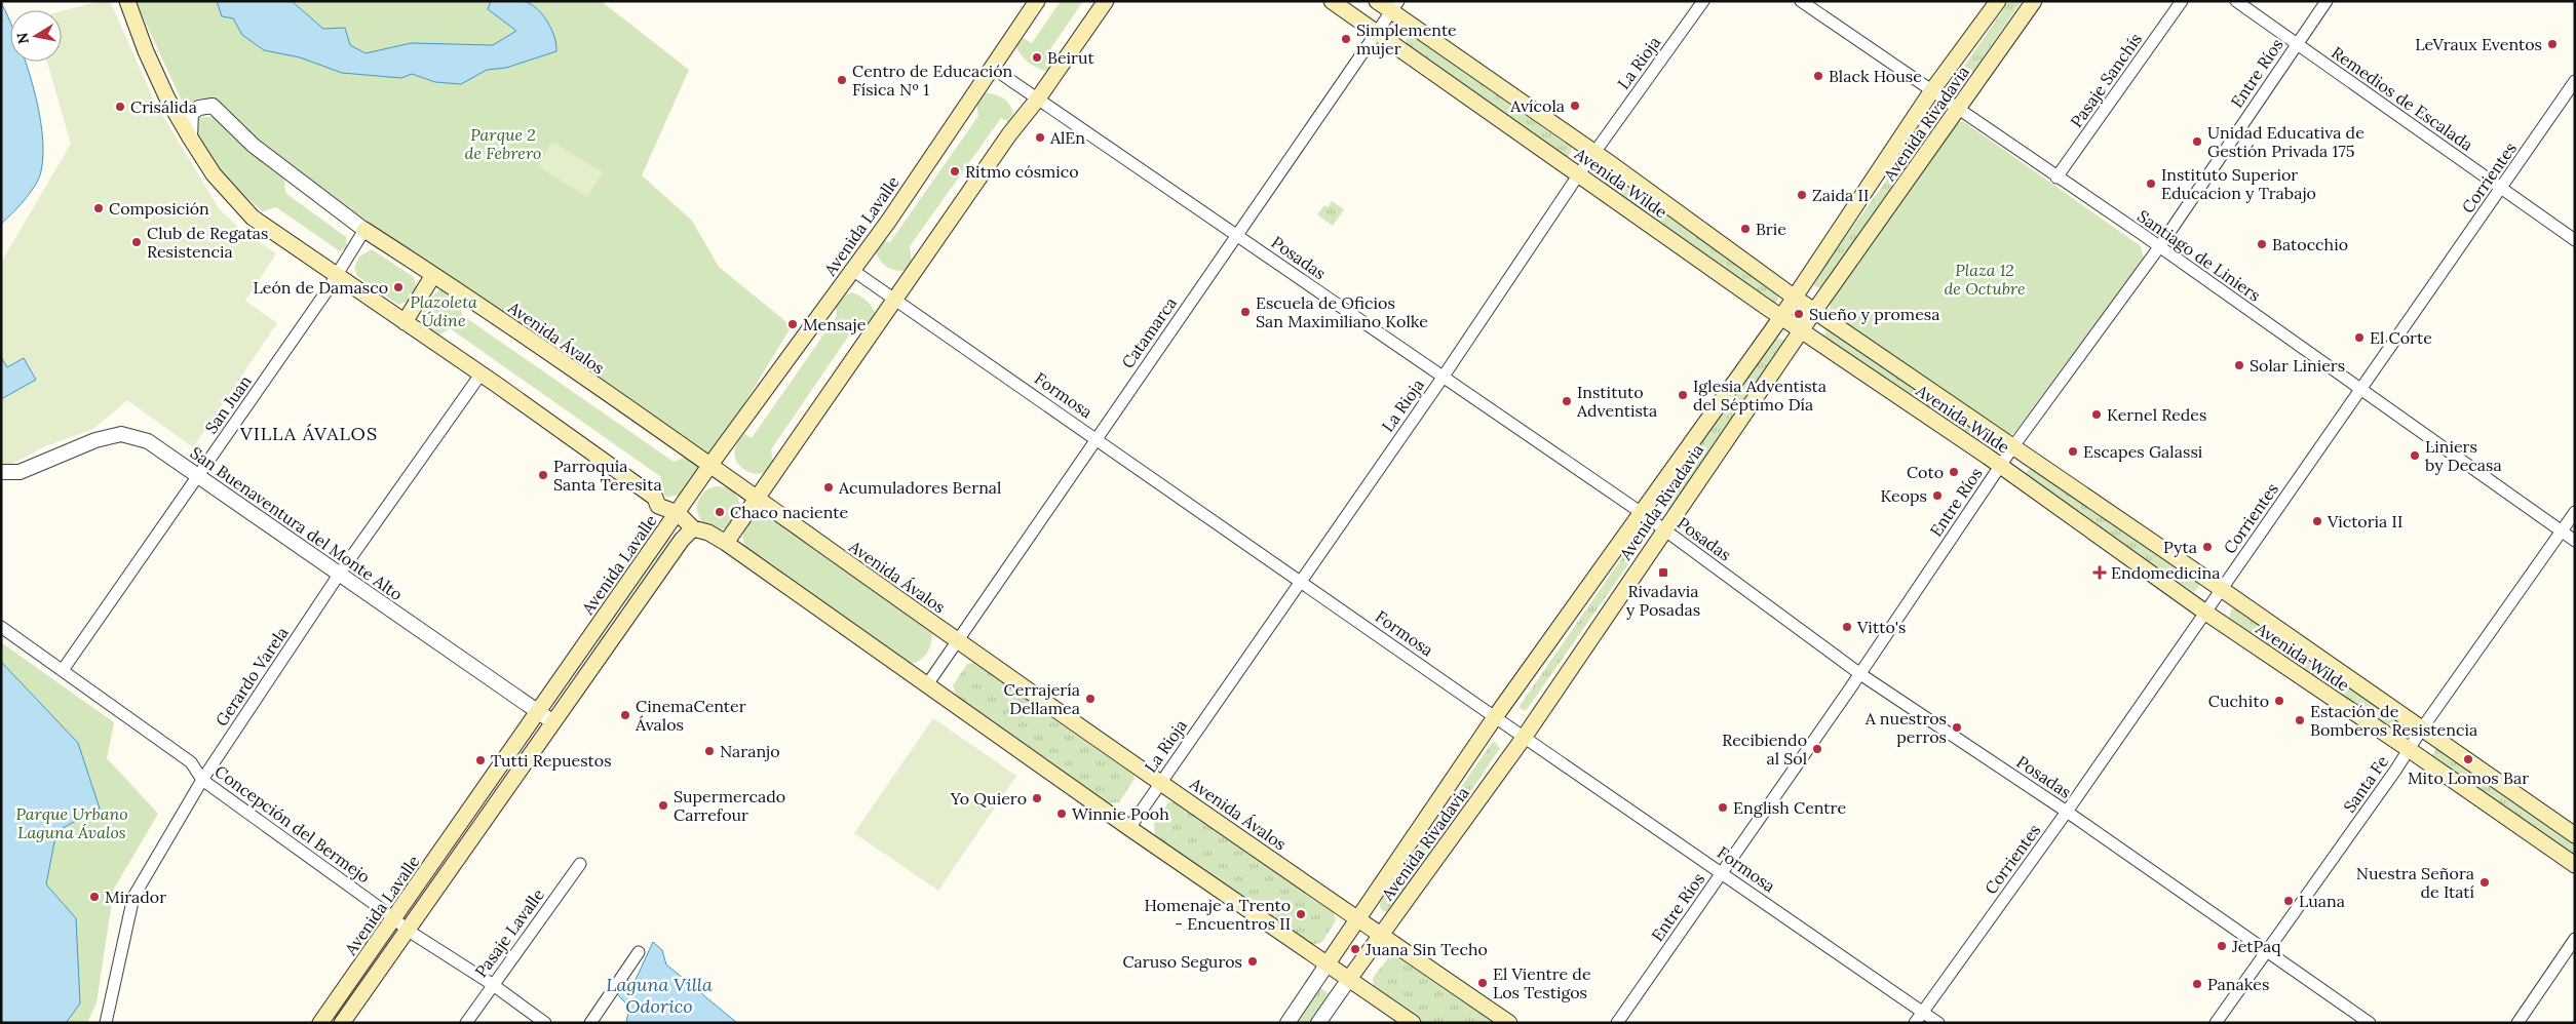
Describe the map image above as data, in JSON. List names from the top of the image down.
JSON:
{
  "streets": {
    "main road": [
      "Avenida Rivadavia",
      "Avenida Wilde",
      "Avenida Lavalle",
      "Avenida Ávalos"
    ],
    "street": [
      "La Rioja",
      "Entre Ríos",
      "Pasaje Sanchís",
      "Remedios de Escalada",
      "Corrientes",
      "Santiago de Liniers",
      "Posadas",
      "Catamarca",
      "Formosa",
      "San Juan",
      "San Buenaventura del Monte Alto",
      "Gerardo Varela",
      "Santa Fe",
      "Concepción del Bermejo",
      "Pasaje Lavalle"
    ]
  },
  "crossings": [
    ["La Rioja", "Avenida Wilde"],
    ["La Rioja", "Posadas"],
    ["La Rioja", "Avenida Ávalos"],
    ["La Rioja", "Formosa"],
    ["Entre Ríos", "Remedios de Escalada"],
    ["Entre Ríos", "Avenida Wilde"],
    ["Entre Ríos", "Santiago de Liniers"],
    ["Entre Ríos", "Posadas"],
    ["Entre Ríos", "Formosa"],
    ["Pasaje Sanchís", "Santiago de Liniers"],
    ["Remedios de Escalada", "Corrientes"],
    ["Avenida Rivadavia", "Avenida Wilde"],
    ["Avenida Rivadavia", "Santiago de Liniers"],
    ["Avenida Rivadavia", "Posadas"],
    ["Avenida Rivadavia", "Avenida Ávalos"],
    ["Avenida Rivadavia", "Formosa"],
    ["Corrientes", "Avenida Wilde"],
    ["Corrientes", "Santiago de Liniers"],
    ["Corrientes", "Posadas"],
    ["Corrientes", "Formosa"],
    ["Avenida Wilde", "Catamarca"],
    ["Avenida Wilde", "Santa Fe"],
    ["Avenida Lavalle", "Posadas"],
    ["Avenida Lavalle", "Avenida Ávalos"],
    ["Avenida Lavalle", "Formosa"],
    ["Avenida Lavalle", "San Buenaventura del Monte Alto"],
    ["Avenida Lavalle", "Concepción del Bermejo"],
    ["Santiago de Liniers", "Santa Fe"],
    ["Posadas", "Catamarca"],
    ["Posadas", "Santa Fe"],
    ["Catamarca", "Avenida Ávalos"],
    ["Catamarca", "Formosa"],
    ["Avenida Ávalos", "San Juan"],
    ["San Juan", "San Buenaventura del Monte Alto"],
    ["San Juan", "Concepción del Bermejo"],
    ["San Buenaventura del Monte Alto", "Gerardo Varela"],
    ["Gerardo Varela", "Concepción del Bermejo"],
    ["Concepción del Bermejo", "Pasaje Lavalle"]
  ],
  "districts": ["VILLA ÁVALOS"],
  "water": ["Laguna Villa Odorico"],
  "parks": [
    "Parque 2 de Febrero",
    "Plaza 12 de Octubre",
    "Plazoleta Údine",
    "Parque Urbano Laguna Ávalos"
  ],
  "places": {
    "other": [
      "Simplemente mujer",
      "LeVraux Eventos",
      "Beirut",
      "Black House",
      "Centro de Educación Física Nº 1",
      "Avícola",
      "Crisálida",
      "AlEn",
      "Unidad Educativa de Gestión Privada 175",
      "Ritmo cósmico",
      "Instituto Superior Educacion y Trabajo",
      "Zaida II",
      "Composición",
      "Brie",
      "Club de Regatas Resistencia",
      "Batocchio",
      "León de Damasco",
      "Escuela de Oficios San Maximiliano Kolke",
      "Sueño y promesa",
      "Mensaje",
      "El Corte",
      "Solar Liniers",
      "Iglesia Adventista del Séptimo Día",
      "Instituto Adventista",
      "Kernel Redes",
      "Escapes Galassi",
      "Liniers by Decasa",
      "Coto",
      "Parroquia Santa Teresita",
      "Acumuladores Bernal",
      "Keops",
      "Chaco naciente",
      "Victoria II",
      "Pyta",
      "Vitto's",
      "Cerrajería Dellamea",
      "Cuchito",
      "CinemaCenter Ávalos",
      "Estación de Bomberos Resistencia",
      "A nuestros perros",
      "Recibiendo al Sol",
      "Naranjo",
      "Mito Lomos Bar",
      "Tutti Repuestos",
      "Yo Quiero",
      "Supermercado Carrefour",
      "English Centre",
      "Winnie Pooh",
      "Nuestra Señora de Itatí",
      "Mirador",
      "Luana",
      "Homenaje a Trento - Encuentros II",
      "JetPaq",
      "Juana Sin Techo",
      "Caruso Seguros",
      "El Vientre de Los Testigos",
      "Panakes"
    ],
    "transit": ["Rivadavia y Posadas"],
    "health": ["Endomedicina"]
  },
  "north": "left"
}
